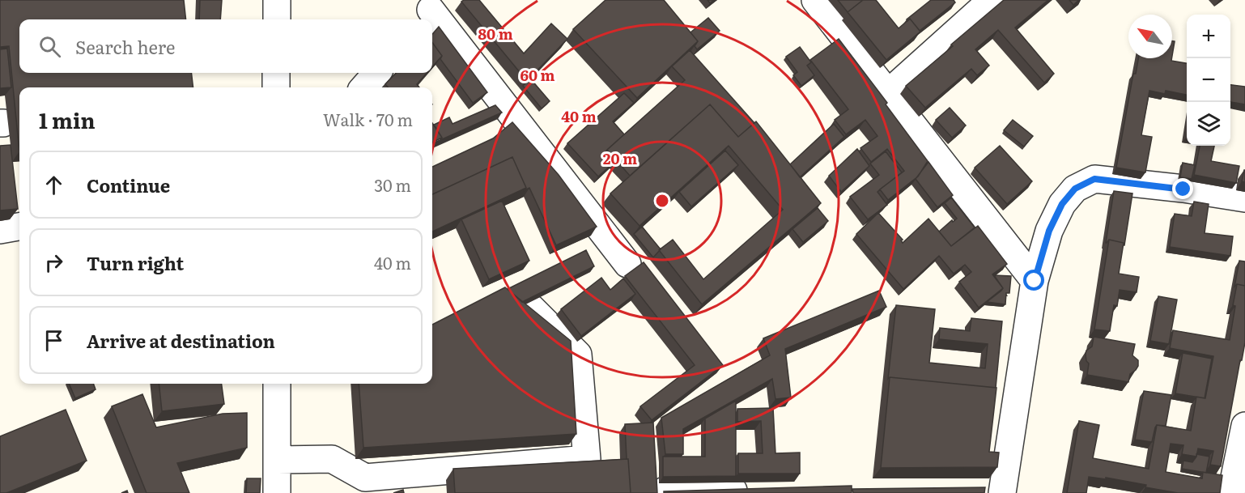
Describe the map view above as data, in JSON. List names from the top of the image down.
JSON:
{
  "north": "top left",
  "page": {
    "map_buttons": ["+", "−"],
    "search": "Search here",
    "heading": ["1 min", "Walk · 70 m"],
    "list": [
      ["Continue", "30 m"],
      ["Turn right", "40 m"],
      "Arrive at destination"
    ]
  },
  "rings": [
    "80 m",
    "60 m",
    "40 m",
    "20 m"
  ]
}
